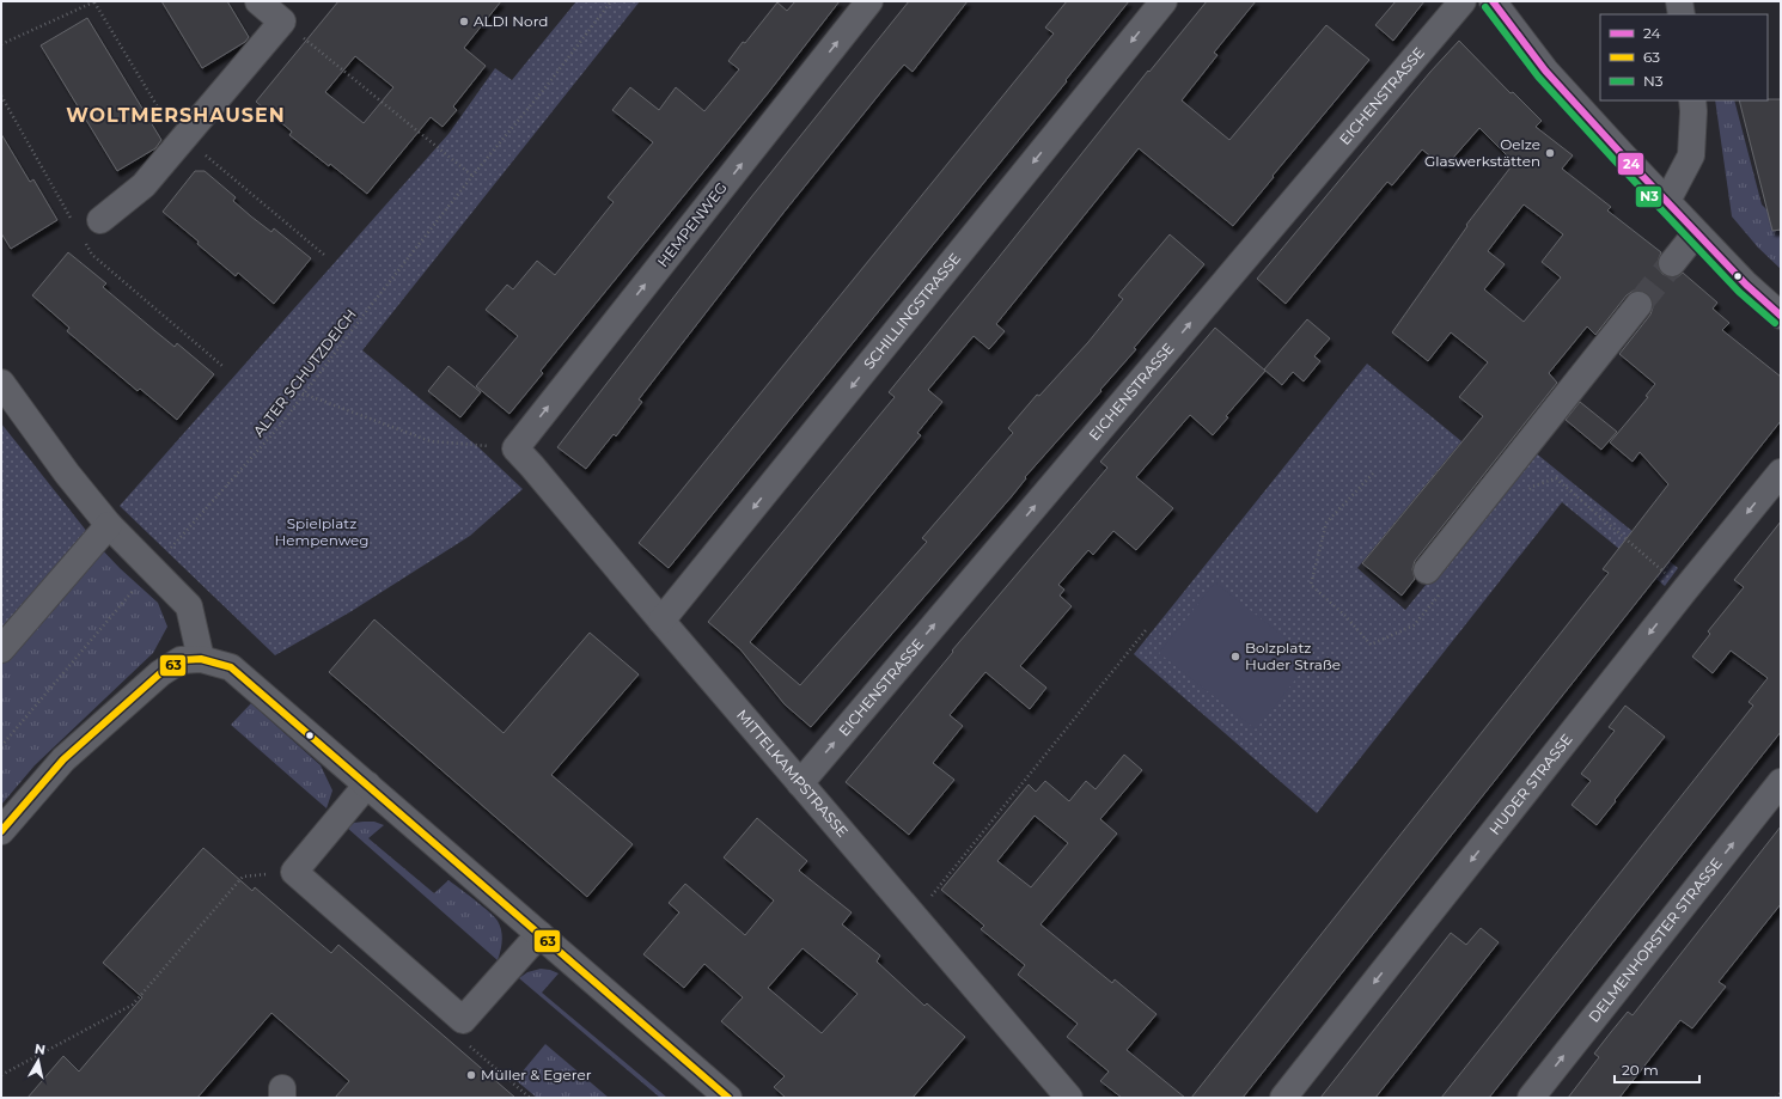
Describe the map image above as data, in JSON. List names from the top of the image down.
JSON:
{
  "streets": {
    "street": [
      "EICHENSTRASSE",
      "HEMPENWEG",
      "SCHILLINGSTRASSE",
      "MITTELKAMPSTRASSE",
      "HUDER STRASSE",
      "DELMENHORSTER STRASSE"
    ],
    "path": ["ALTER SCHUTZDEICH"]
  },
  "crossings": [
    ["EICHENSTRASSE", "MITTELKAMPSTRASSE"],
    ["HEMPENWEG", "MITTELKAMPSTRASSE"],
    ["SCHILLINGSTRASSE", "MITTELKAMPSTRASSE"]
  ],
  "one_way": [
    "EICHENSTRASSE",
    "HEMPENWEG",
    "SCHILLINGSTRASSE",
    "DELMENHORSTER STRASSE"
  ],
  "districts": ["WOLTMERSHAUSEN"],
  "parks": ["Spielplatz Hempenweg"],
  "places": [
    "ALDI Nord",
    "Oelze Glaswerkstätten",
    "Bolzplatz Huder Straße",
    "Müller & Egerer"
  ],
  "lines": ["transit line 24", "transit line N3", "transit line 63"],
  "legend": ["24", "63", "N3"],
  "scale_bar": "20 m",
  "north": "top"
}
